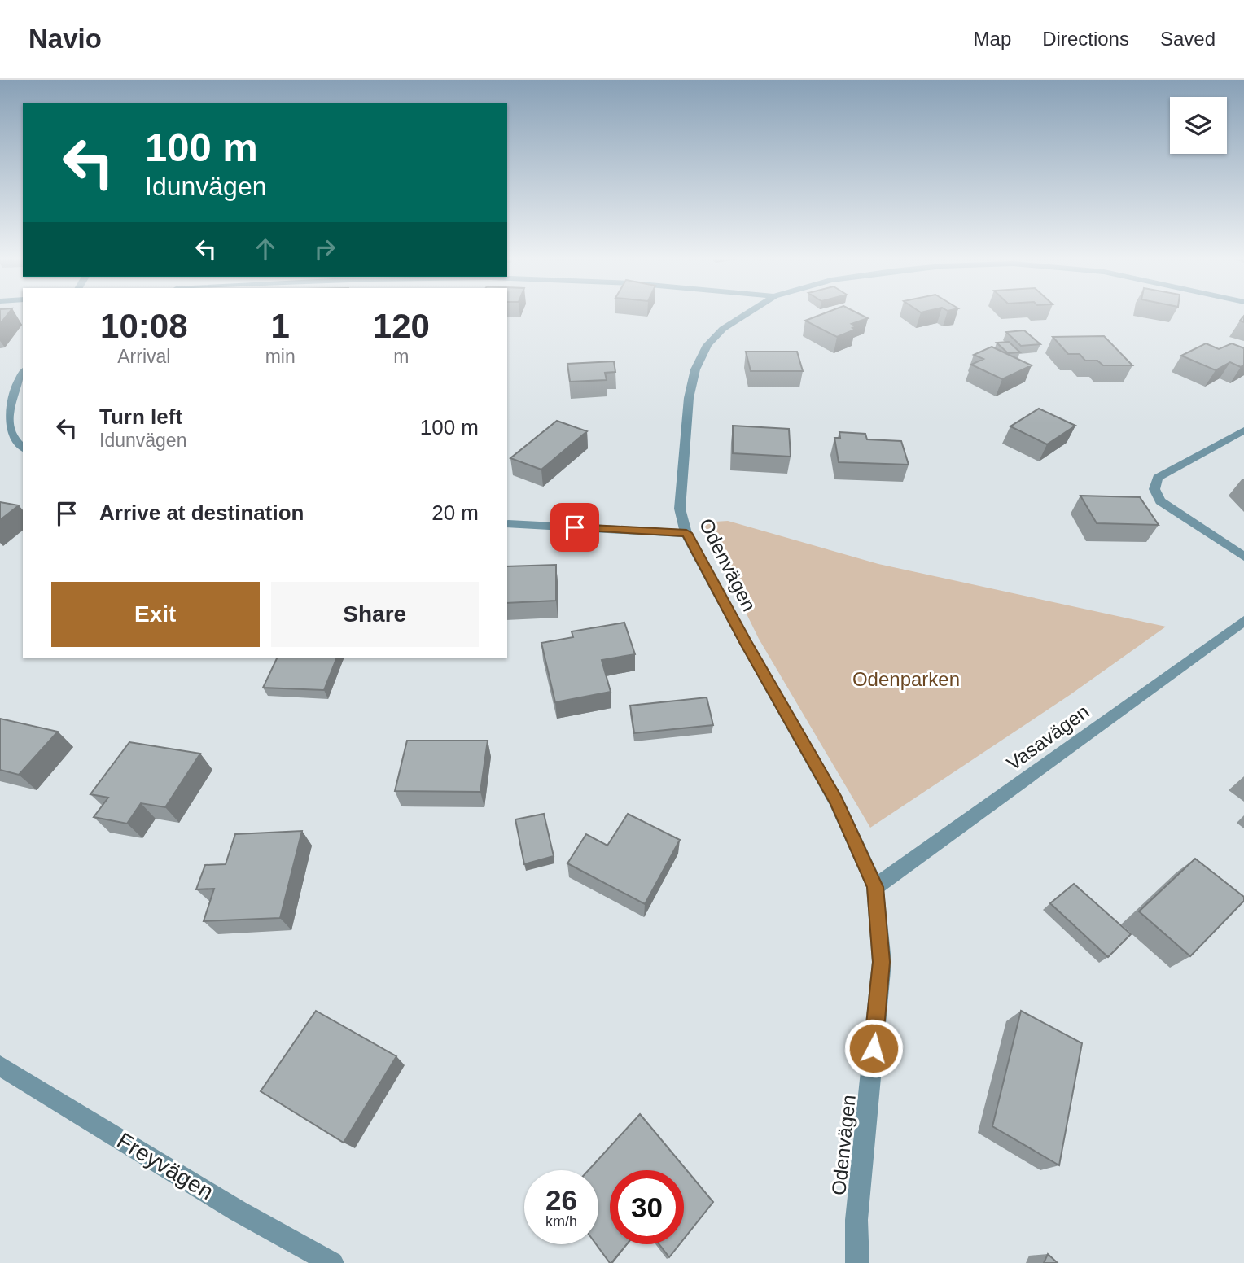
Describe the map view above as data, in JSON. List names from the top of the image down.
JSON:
{
  "streets": {
    "street": ["Odenvägen", "Vasavägen", "Freyvägen"]
  },
  "crossings": [
    ["Odenvägen", "Vasavägen"]
  ],
  "parks": ["Odenparken"],
  "page": {
    "header": "Navio",
    "nav": ["Map", "Directions", "Saved"],
    "turn": ["100 m", "Idunvägen"],
    "eta": [
      "10:08",
      "Arrival",
      "1",
      "min",
      "120",
      "m"
    ],
    "list": [
      {
        "name": "Turn left",
        "note": "Idunvägen",
        "value": "100 m"
      },
      {
        "name": "Arrive at destination",
        "value": "20 m"
      }
    ],
    "buttons": ["Exit", "Share"],
    "speed": "26 km/h",
    "limit": "30"
  }
}
